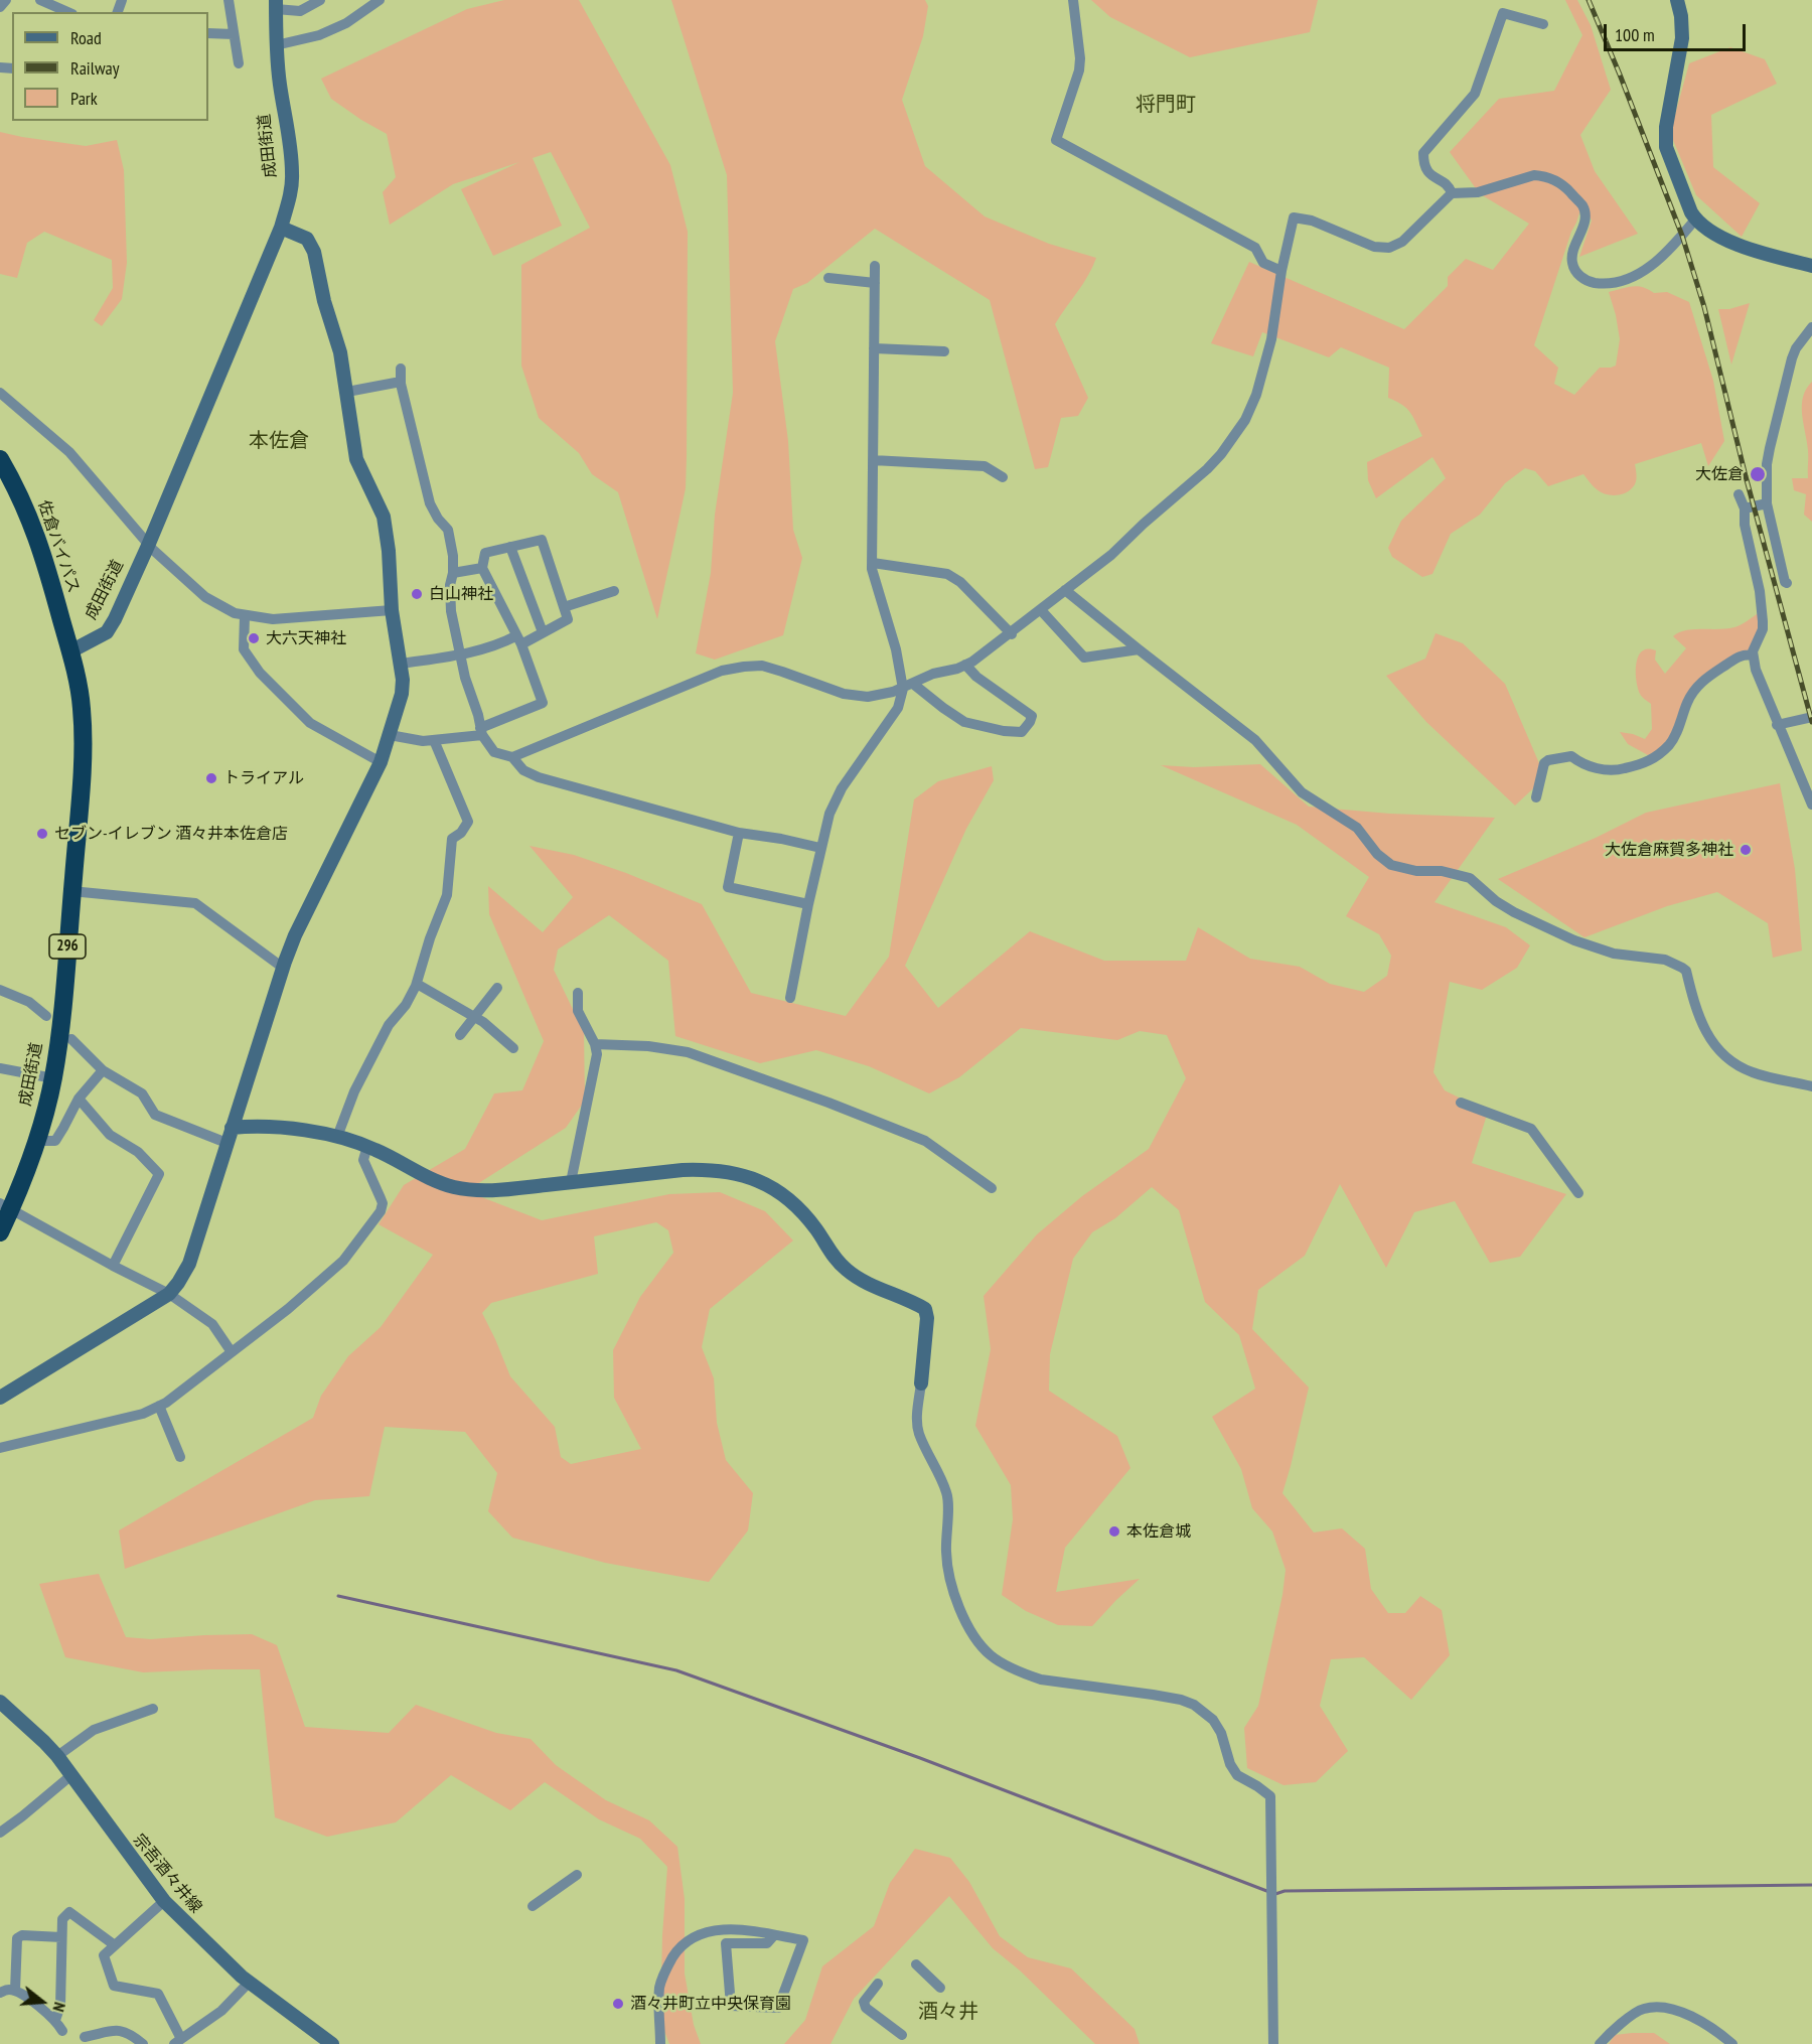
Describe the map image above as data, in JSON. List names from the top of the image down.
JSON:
{
  "streets": {
    "highway": ["成田街道", "佐倉バイパス", "296"],
    "street": ["宗吾酒々井線"]
  },
  "crossings": [
    ["成田街道", "佐倉バイパス"]
  ],
  "districts": ["将門町", "本佐倉", "酒々井"],
  "places": [
    "大佐倉",
    "白山神社",
    "大六天神社",
    "トライアル",
    "セブン-イレブン 酒々井本佐倉店",
    "大佐倉麻賀多神社",
    "本佐倉城",
    "酒々井町立中央保育園"
  ],
  "legend": ["Road", "Railway", "Park"],
  "scale_bar": "100 m",
  "north": "right"
}
